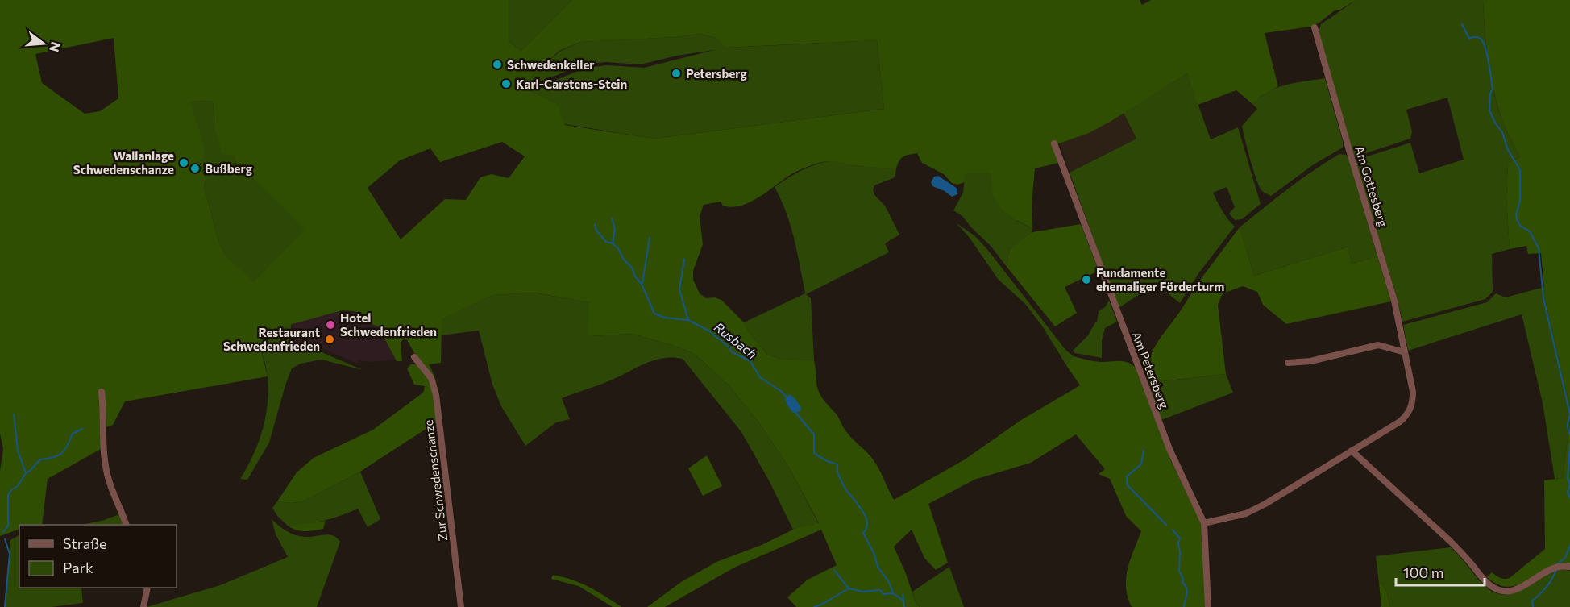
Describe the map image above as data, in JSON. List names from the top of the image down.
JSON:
{
  "streets": {
    "street": ["Am Gottesberg", "Am Petersberg", "Zur Schwedenschanze"]
  },
  "crossings": [
    ["Am Gottesberg", "Am Petersberg"]
  ],
  "water": ["Rusbach"],
  "places": [
    "Schwedenkeller",
    "Petersberg",
    "Karl-Carstens-Stein",
    "Wallanlage Schwedenschanze",
    "Bußberg",
    "Fundamente ehemaliger Förderturm",
    "Hotel Schwedenfrieden",
    "Restaurant Schwedenfrieden"
  ],
  "legend": ["Straße", "Park"],
  "scale_bar": "100 m",
  "north": "right"
}
